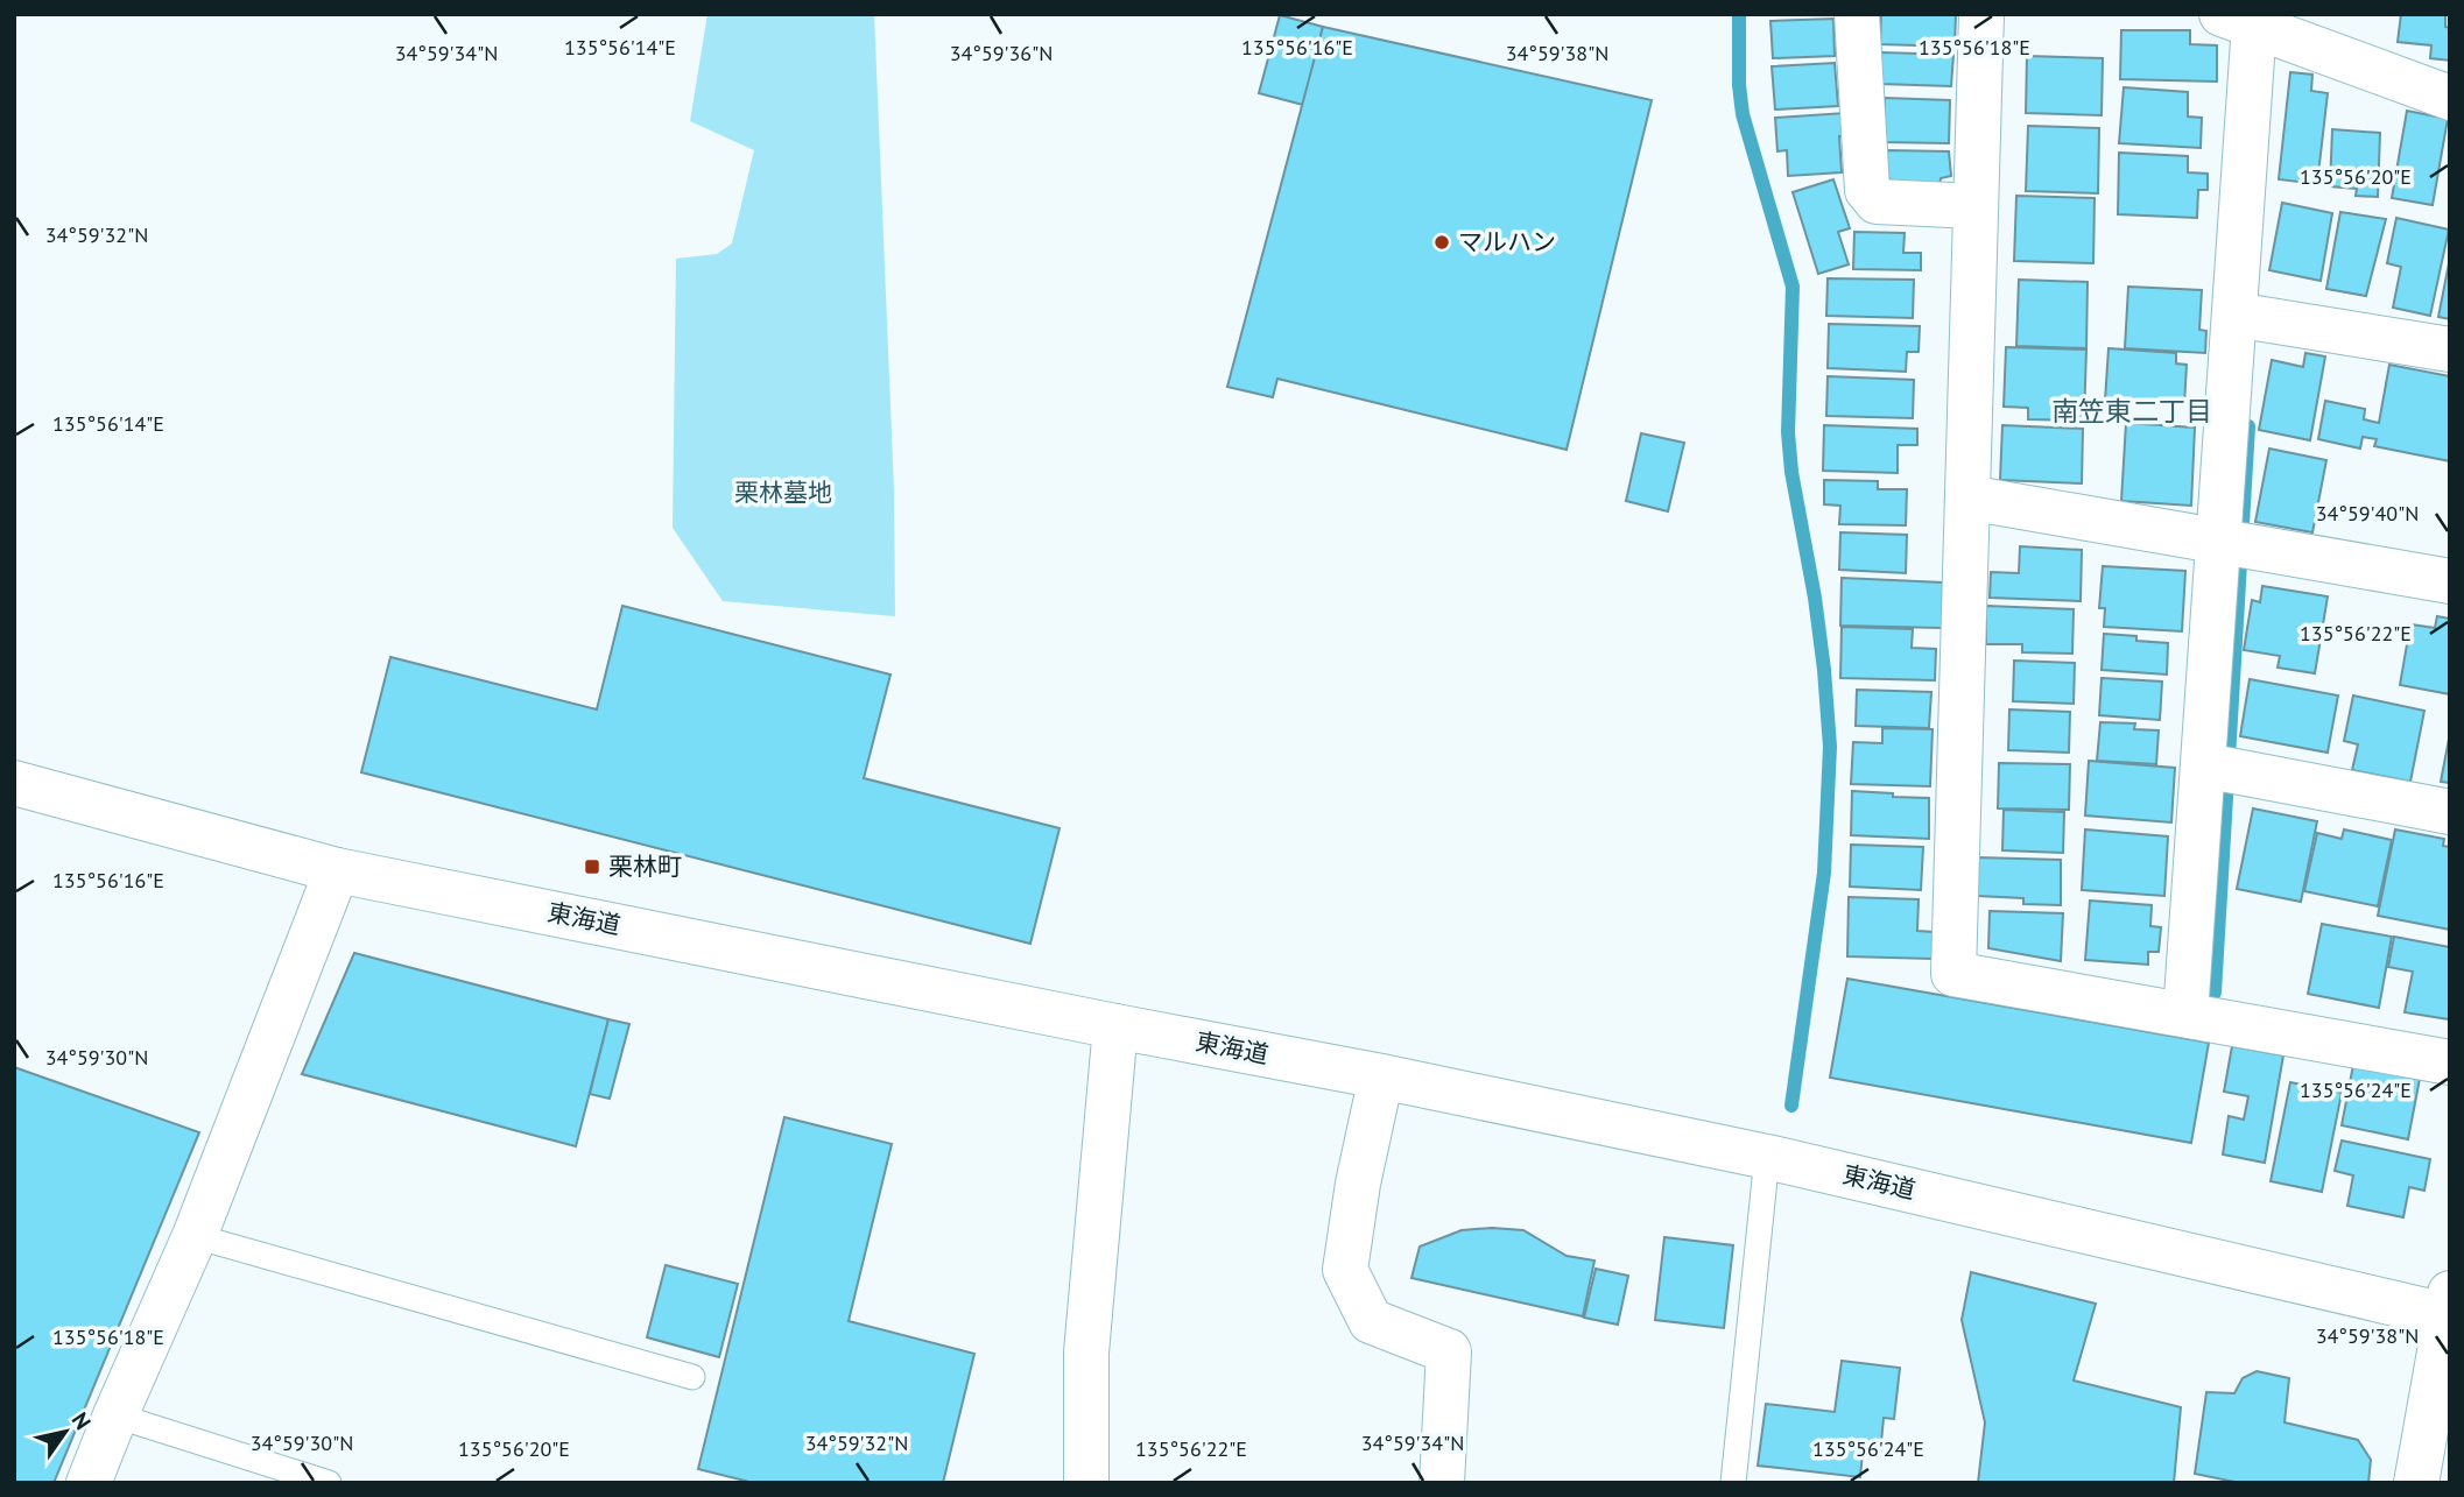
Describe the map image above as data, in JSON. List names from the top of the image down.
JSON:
{
  "streets": {
    "main road": ["東海道"]
  },
  "districts": ["南笠東二丁目"],
  "parks": ["栗林墓地"],
  "places": {
    "other": ["マルハン"],
    "transit": ["栗林町"]
  },
  "north": "top right",
  "coordinates": [
    "135°56'16\"E",
    "135°56'14\"E",
    "135°56'18\"E",
    "34°59'34\"N",
    "34°59'36\"N",
    "34°59'38\"N",
    "135°56'20\"E",
    "34°59'32\"N",
    "34°59'40\"N",
    "135°56'22\"E",
    "34°59'30\"N",
    "135°56'24\"E"
  ]
}
